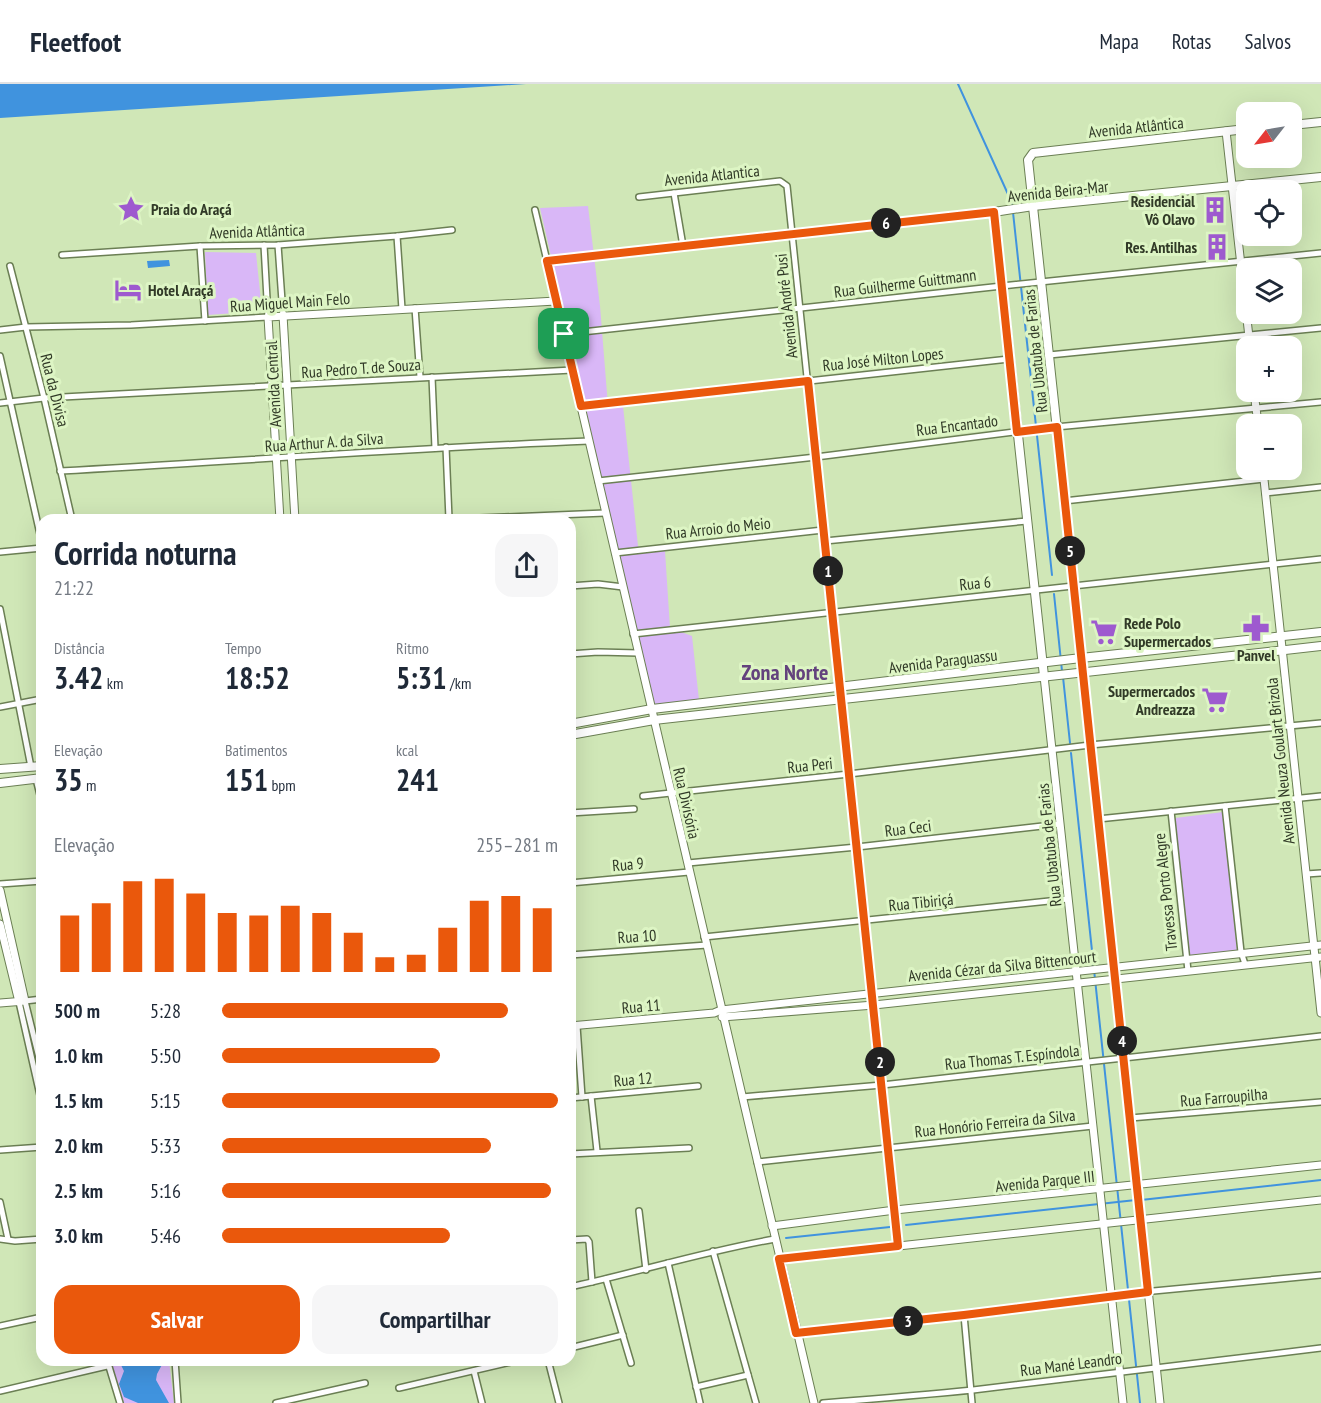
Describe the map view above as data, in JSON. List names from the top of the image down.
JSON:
{
  "streets": {
    "main road": [
      "Avenida Atlântica",
      "Avenida Beira-Mar",
      "Rua Ubatuba de Farias",
      "Avenida Paraguassu"
    ],
    "street": [
      "Avenida Atlantica",
      "Rua Guilherme Guittmann",
      "Rua Miguel Main Felo",
      "Avenida André Pusi",
      "Rua José Milton Lopes",
      "Rua Pedro T. de Souza",
      "Avenida Central",
      "Rua da Divisa",
      "Rua Encantado",
      "Rua Arthur A. da Silva",
      "Rua Arroio do Meio",
      "Rua 6",
      "Avenida Neuza Goulart Brizola",
      "Rua Peri",
      "Rua Divisória",
      "Rua Ceci",
      "Rua 9",
      "Travessa Porto Alegre",
      "Rua Tibiriçá",
      "Rua 10",
      "Avenida Cézar da Silva Bittencourt",
      "Rua 11",
      "Rua Thomas T. Espíndola",
      "Rua 12",
      "Rua Farroupilha",
      "Rua Honório Ferreira da Silva",
      "Avenida Parque III",
      "Rua Mané Leandro"
    ]
  },
  "crossings": [
    ["Avenida Atlântica", "Rua Ubatuba de Farias"],
    ["Avenida Atlântica", "Avenida Central"],
    ["Avenida Atlantica", "Avenida André Pusi"],
    ["Avenida Beira-Mar", "Avenida André Pusi"],
    ["Avenida Beira-Mar", "Rua Ubatuba de Farias"],
    ["Avenida Beira-Mar", "Rua Divisória"],
    ["Rua Guilherme Guittmann", "Avenida André Pusi"],
    ["Rua Guilherme Guittmann", "Rua Ubatuba de Farias"],
    ["Rua Guilherme Guittmann", "Rua Divisória"],
    ["Rua Miguel Main Felo", "Avenida Central"],
    ["Rua Miguel Main Felo", "Rua da Divisa"],
    ["Rua Miguel Main Felo", "Rua Divisória"],
    ["Avenida André Pusi", "Rua José Milton Lopes"],
    ["Avenida André Pusi", "Rua Encantado"],
    ["Avenida André Pusi", "Rua Arroio do Meio"],
    ["Avenida André Pusi", "Rua 6"],
    ["Avenida André Pusi", "Avenida Paraguassu"],
    ["Avenida André Pusi", "Rua Peri"],
    ["Avenida André Pusi", "Rua Ceci"],
    ["Avenida André Pusi", "Rua Tibiriçá"],
    ["Avenida André Pusi", "Avenida Cézar da Silva Bittencourt"],
    ["Avenida André Pusi", "Rua Thomas T. Espíndola"],
    ["Avenida André Pusi", "Rua Honório Ferreira da Silva"],
    ["Avenida André Pusi", "Avenida Parque III"],
    ["Rua Ubatuba de Farias", "Rua José Milton Lopes"],
    ["Rua Ubatuba de Farias", "Rua Encantado"],
    ["Rua Ubatuba de Farias", "Rua 6"],
    ["Rua Ubatuba de Farias", "Avenida Paraguassu"],
    ["Rua Ubatuba de Farias", "Rua Peri"],
    ["Rua Ubatuba de Farias", "Rua Ceci"],
    ["Rua Ubatuba de Farias", "Rua Tibiriçá"],
    ["Rua Ubatuba de Farias", "Avenida Cézar da Silva Bittencourt"],
    ["Rua Ubatuba de Farias", "Rua Thomas T. Espíndola"],
    ["Rua Ubatuba de Farias", "Rua Farroupilha"],
    ["Rua Ubatuba de Farias", "Rua Honório Ferreira da Silva"],
    ["Rua Ubatuba de Farias", "Avenida Parque III"],
    ["Rua Ubatuba de Farias", "Rua Mané Leandro"],
    ["Rua José Milton Lopes", "Rua Divisória"],
    ["Rua Pedro T. de Souza", "Avenida Central"],
    ["Rua Pedro T. de Souza", "Rua da Divisa"],
    ["Rua Pedro T. de Souza", "Rua Divisória"],
    ["Avenida Central", "Rua Arthur A. da Silva"],
    ["Rua da Divisa", "Rua Arthur A. da Silva"],
    ["Rua Encantado", "Rua Divisória"],
    ["Rua Arthur A. da Silva", "Rua Divisória"],
    ["Rua Arroio do Meio", "Rua Divisória"],
    ["Rua 6", "Avenida Neuza Goulart Brizola"],
    ["Rua 6", "Rua Divisória"],
    ["Avenida Paraguassu", "Avenida Neuza Goulart Brizola"],
    ["Avenida Paraguassu", "Rua Divisória"],
    ["Avenida Neuza Goulart Brizola", "Avenida Cézar da Silva Bittencourt"],
    ["Rua Peri", "Rua Divisória"],
    ["Rua Divisória", "Rua Ceci"],
    ["Rua Divisória", "Rua 9"],
    ["Rua Divisória", "Rua Tibiriçá"],
    ["Rua Divisória", "Rua 10"],
    ["Rua Divisória", "Avenida Cézar da Silva Bittencourt"],
    ["Rua Divisória", "Rua 11"],
    ["Rua Divisória", "Rua Thomas T. Espíndola"],
    ["Rua Divisória", "Rua Honório Ferreira da Silva"],
    ["Rua Divisória", "Avenida Parque III"],
    ["Travessa Porto Alegre", "Avenida Cézar da Silva Bittencourt"],
    ["Avenida Cézar da Silva Bittencourt", "Rua 11"]
  ],
  "districts": ["Zona Norte"],
  "places": {
    "place": ["Praia do Araçá"],
    "building": ["Residencial Vô Olavo", "Res. Antilhas"],
    "hotel": ["Hotel Araçá"],
    "pharmacy": ["Panvel"],
    "supermarket": ["Rede Polo Supermercados", "Supermercados Andreazza"]
  },
  "north": "bottom left",
  "page": {
    "header": "Fleetfoot",
    "nav": ["Mapa", "Rotas", "Salvos"],
    "map_buttons": ["+", "−"],
    "pins": [
      "6",
      "5",
      "1",
      "4",
      "2",
      "3"
    ],
    "heading": ["Corrida noturna", "21:22"],
    "stats": [
      ["Distância", "3.42 km"],
      ["Tempo", "18:52"],
      ["Ritmo", "5:31 /km"],
      ["Elevação", "35 m"],
      ["Batimentos", "151 bpm"],
      ["kcal", "241"]
    ],
    "chart": ["Elevação", "255–281 m"],
    "list": [
      {
        "name": "500 m",
        "note": "5:28"
      },
      {
        "name": "1.0 km",
        "note": "5:50"
      },
      {
        "name": "1.5 km",
        "note": "5:15"
      },
      {
        "name": "2.0 km",
        "note": "5:33"
      },
      {
        "name": "2.5 km",
        "note": "5:16"
      },
      {
        "name": "3.0 km",
        "note": "5:46"
      }
    ],
    "buttons": ["Salvar", "Compartilhar"]
  }
}
